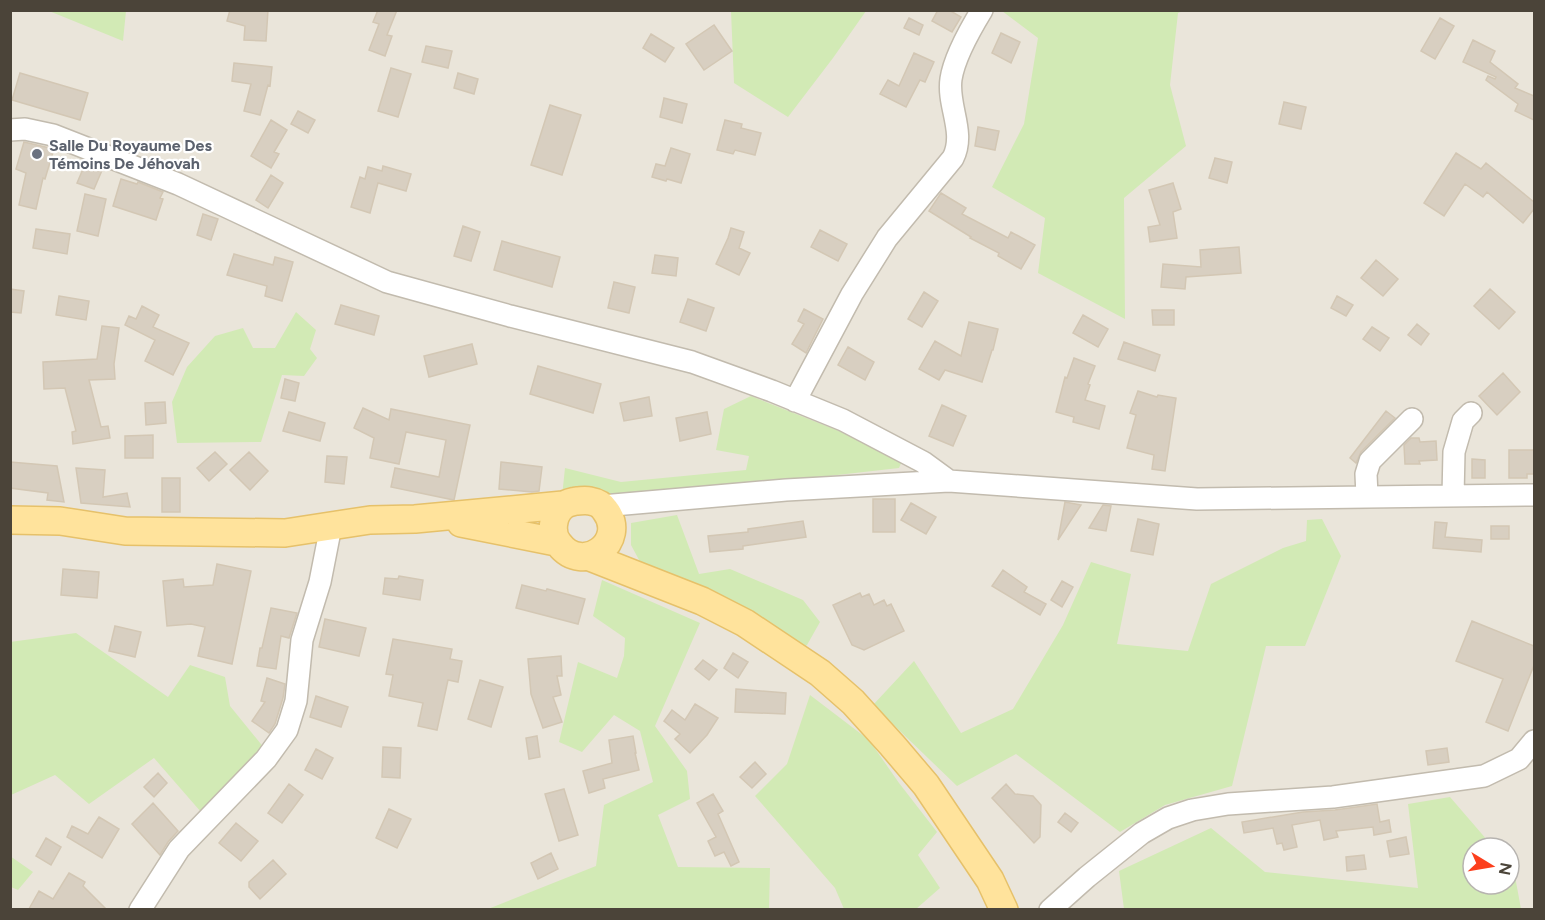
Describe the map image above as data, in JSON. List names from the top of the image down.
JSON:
{
  "places": ["Salle Du Royaume Des Témoins De Jéhovah"],
  "north": "right"
}
